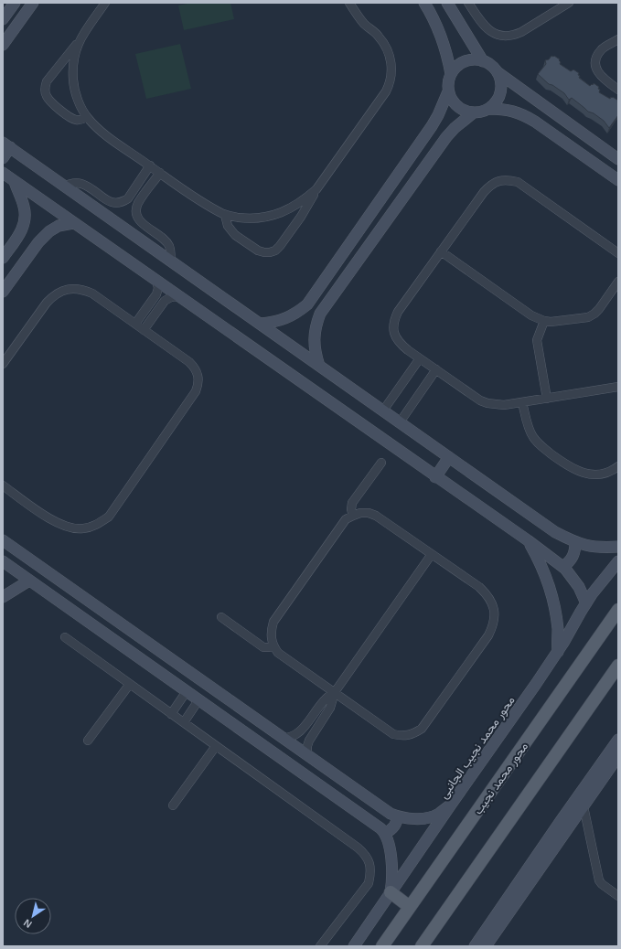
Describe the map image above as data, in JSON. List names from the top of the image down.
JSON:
{
  "streets": {
    "main road": ["محور محمد نجيب"],
    "street": ["محور محمد نجيب الجانبى"]
  },
  "north": "bottom left"
}
